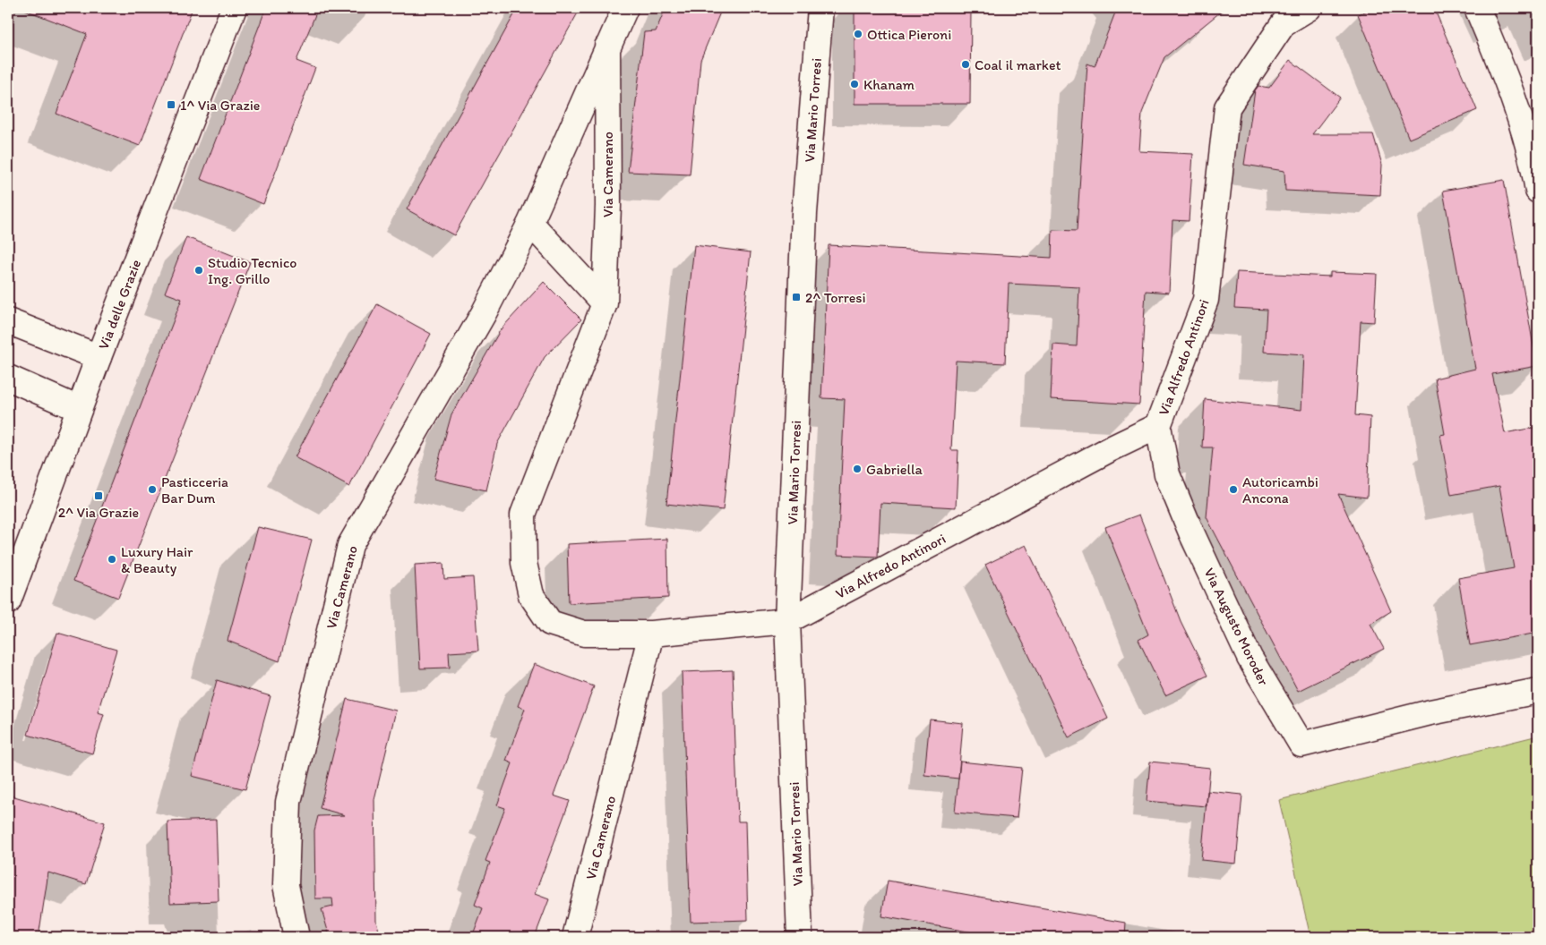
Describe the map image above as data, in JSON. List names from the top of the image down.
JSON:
{
  "streets": {
    "street": [
      "Via Mario Torresi",
      "Via Camerano",
      "Via delle Grazie",
      "Via Alfredo Antinori",
      "Via Augusto Moroder"
    ]
  },
  "crossings": [
    ["Via Mario Torresi", "Via Camerano"],
    ["Via Mario Torresi", "Via Alfredo Antinori"],
    ["Via Camerano", "Via Alfredo Antinori"],
    ["Via Alfredo Antinori", "Via Augusto Moroder"]
  ],
  "places": {
    "other": [
      "Ottica Pieroni",
      "Coal il market",
      "Khanam",
      "Studio Tecnico Ing. Grillo",
      "Gabriella",
      "Pasticceria Bar Dum",
      "Autoricambi Ancona",
      "Luxury Hair & Beauty"
    ],
    "transit": ["1^ Via Grazie", "2^ Torresi", "2^ Via Grazie"]
  }
}
